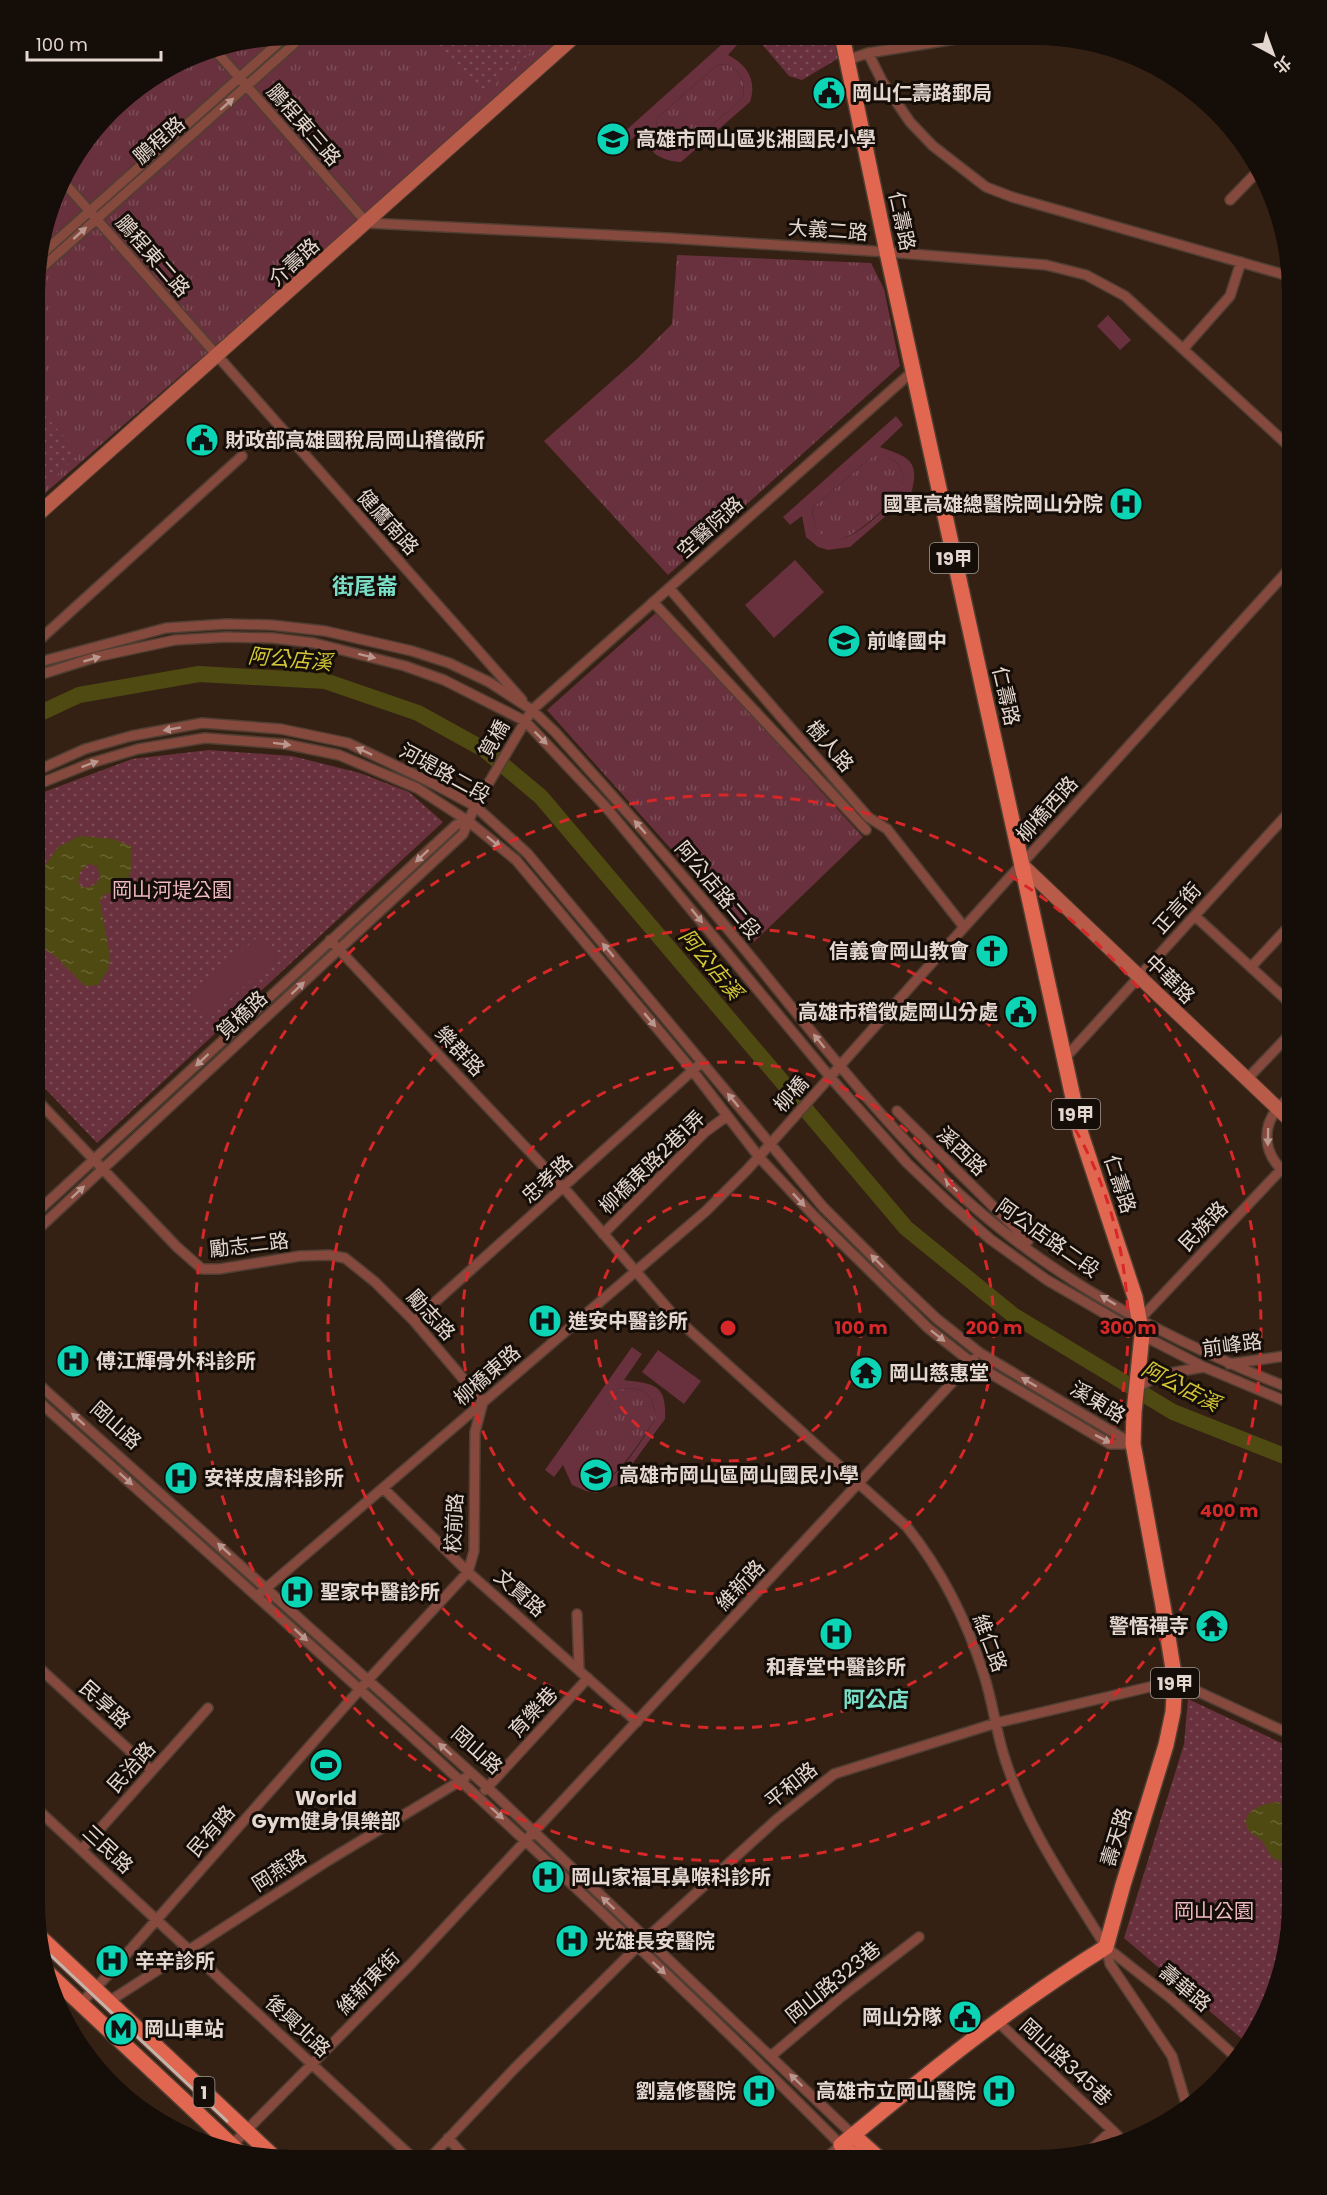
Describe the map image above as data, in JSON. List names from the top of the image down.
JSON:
{
  "streets": {
    "main road": [
      "仁壽路",
      "介壽路",
      "19甲",
      "中華路",
      "岡山路",
      "壽天路",
      "1"
    ],
    "street": [
      "鵬程東三路",
      "鵬程路",
      "大義二路",
      "鵬程東二路",
      "健鷹南路",
      "空醫院路",
      "筧橋",
      "樹人路",
      "河堤路二段",
      "柳橋西路",
      "阿公店路二段",
      "正言街",
      "筧橋路",
      "樂群路",
      "柳橋",
      "溪西路",
      "柳橋東路2巷1弄",
      "忠孝路",
      "民族路",
      "勵志二路",
      "勵志路",
      "前峰路",
      "柳橋東路",
      "溪東路",
      "校前路",
      "維新路",
      "文賢路",
      "維仁路",
      "民享路",
      "育樂巷",
      "民治路",
      "平和路",
      "民有路",
      "三民路",
      "岡燕路",
      "維新東街",
      "岡山路323巷",
      "壽華路",
      "後興北路",
      "岡山路345巷"
    ]
  },
  "crossings": [
    ["鵬程東三路", "鵬程路"],
    ["鵬程東三路", "大義二路"],
    ["鵬程東三路", "介壽路"],
    ["鵬程路", "鵬程東二路"],
    ["仁壽路", "大義二路"],
    ["仁壽路", "空醫院路"],
    ["仁壽路", "柳橋西路"],
    ["仁壽路", "阿公店路二段"],
    ["仁壽路", "正言街"],
    ["仁壽路", "中華路"],
    ["仁壽路", "民族路"],
    ["仁壽路", "前峰路"],
    ["仁壽路", "壽天路"],
    ["大義二路", "介壽路"],
    ["鵬程東二路", "介壽路"],
    ["鵬程東二路", "健鷹南路"],
    ["介壽路", "健鷹南路"],
    ["健鷹南路", "空醫院路"],
    ["健鷹南路", "筧橋"],
    ["健鷹南路", "阿公店路二段"],
    ["空醫院路", "筧橋"],
    ["空醫院路", "樹人路"],
    ["空醫院路", "阿公店路二段"],
    ["筧橋", "河堤路二段"],
    ["筧橋", "阿公店路二段"],
    ["筧橋", "筧橋路"],
    ["樹人路", "柳橋西路"],
    ["河堤路二段", "筧橋路"],
    ["河堤路二段", "柳橋東路2巷1弄"],
    ["河堤路二段", "忠孝路"],
    ["河堤路二段", "柳橋東路"],
    ["河堤路二段", "溪東路"],
    ["柳橋西路", "阿公店路二段"],
    ["柳橋西路", "中華路"],
    ["柳橋西路", "柳橋"],
    ["阿公店路二段", "柳橋"],
    ["阿公店路二段", "民族路"],
    ["阿公店路二段", "前峰路"],
    ["正言街", "中華路"],
    ["筧橋路", "樂群路"],
    ["筧橋路", "勵志二路"],
    ["樂群路", "柳橋東路2巷1弄"],
    ["樂群路", "忠孝路"],
    ["樂群路", "維仁路"],
    ["柳橋", "柳橋東路"],
    ["柳橋東路2巷1弄", "維仁路"],
    ["忠孝路", "勵志路"],
    ["勵志二路", "勵志路"],
    ["勵志路", "柳橋東路"],
    ["勵志路", "校前路"],
    ["前峰路", "壽天路"],
    ["柳橋東路", "溪東路"],
    ["柳橋東路", "岡山路"],
    ["柳橋東路", "校前路"],
    ["柳橋東路", "文賢路"],
    ["柳橋東路", "維仁路"],
    ["溪東路", "維新路"],
    ["溪東路", "壽天路"],
    ["岡山路", "校前路"],
    ["岡山路", "維新路"],
    ["岡山路", "育樂巷"],
    ["岡山路", "平和路"],
    ["岡山路", "民有路"],
    ["岡山路", "岡燕路"],
    ["岡山路", "維新東街"],
    ["岡山路", "岡山路323巷"],
    ["校前路", "文賢路"],
    ["校前路", "民有路"],
    ["維新路", "文賢路"],
    ["維新路", "維仁路"],
    ["維新路", "維新東街"],
    ["文賢路", "育樂巷"],
    ["維仁路", "平和路"],
    ["維仁路", "壽天路"],
    ["維仁路", "壽華路"],
    ["民享路", "民治路"],
    ["民治路", "三民路"],
    ["平和路", "壽天路"],
    ["民有路", "三民路"],
    ["民有路", "後興北路"],
    ["民有路", "1"],
    ["壽天路", "壽華路"],
    ["三民路", "後興北路"],
    ["岡燕路", "後興北路"],
    ["岡燕路", "1"],
    ["維新東街", "後興北路"],
    ["維新東街", "1"]
  ],
  "districts": ["街尾崙", "阿公店"],
  "water": ["阿公店溪"],
  "parks": ["岡山河堤公園", "岡山公園"],
  "places": {
    "public building": [
      "岡山仁壽路郵局",
      "財政部高雄國稅局岡山稽徵所",
      "高雄市稽徵處岡山分處",
      "岡山分隊"
    ],
    "school or university": ["高雄市岡山區兆湘國民小學", "前峰國中", "高雄市岡山區岡山國民小學"],
    "hospital": [
      "國軍高雄總醫院岡山分院",
      "進安中醫診所",
      "傅江輝骨外科診所",
      "安祥皮膚科診所",
      "聖家中醫診所",
      "和春堂中醫診所",
      "岡山家福耳鼻喉科診所",
      "光雄長安醫院",
      "辛辛診所",
      "劉嘉修醫院",
      "高雄市立岡山醫院"
    ],
    "church": ["信義會岡山教會"],
    "temple": ["岡山慈惠堂", "警悟禪寺"],
    "sports": ["World Gym健身俱樂部"],
    "metro station": ["岡山車站"]
  },
  "scale_bar": "100 m",
  "north": "bottom right",
  "rings": [
    "100 m",
    "200 m",
    "300 m",
    "400 m"
  ]
}
